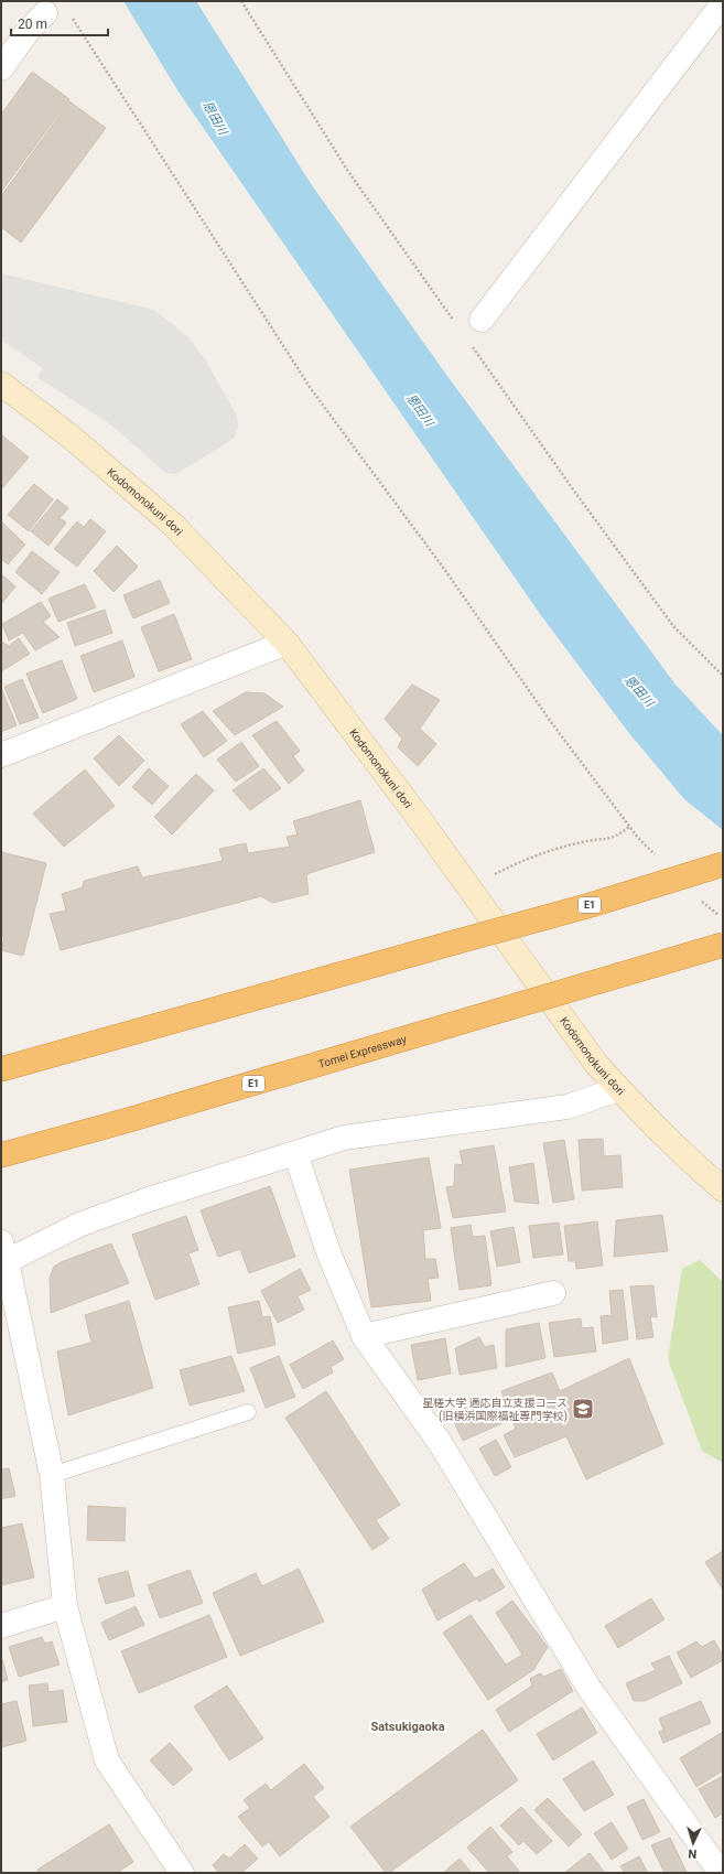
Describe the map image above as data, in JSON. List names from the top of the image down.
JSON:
{
  "streets": {
    "highway": ["E1", "Tomei Expressway"],
    "main road": ["Kodomonokuni dori"]
  },
  "districts": ["Satsukigaoka"],
  "water": ["恩田川"],
  "places": {
    "school or university": ["星槎大学 適応自立支援コース (旧横浜国際福祉専門学校)"]
  },
  "scale_bar": "20 m",
  "north": "bottom"
}
